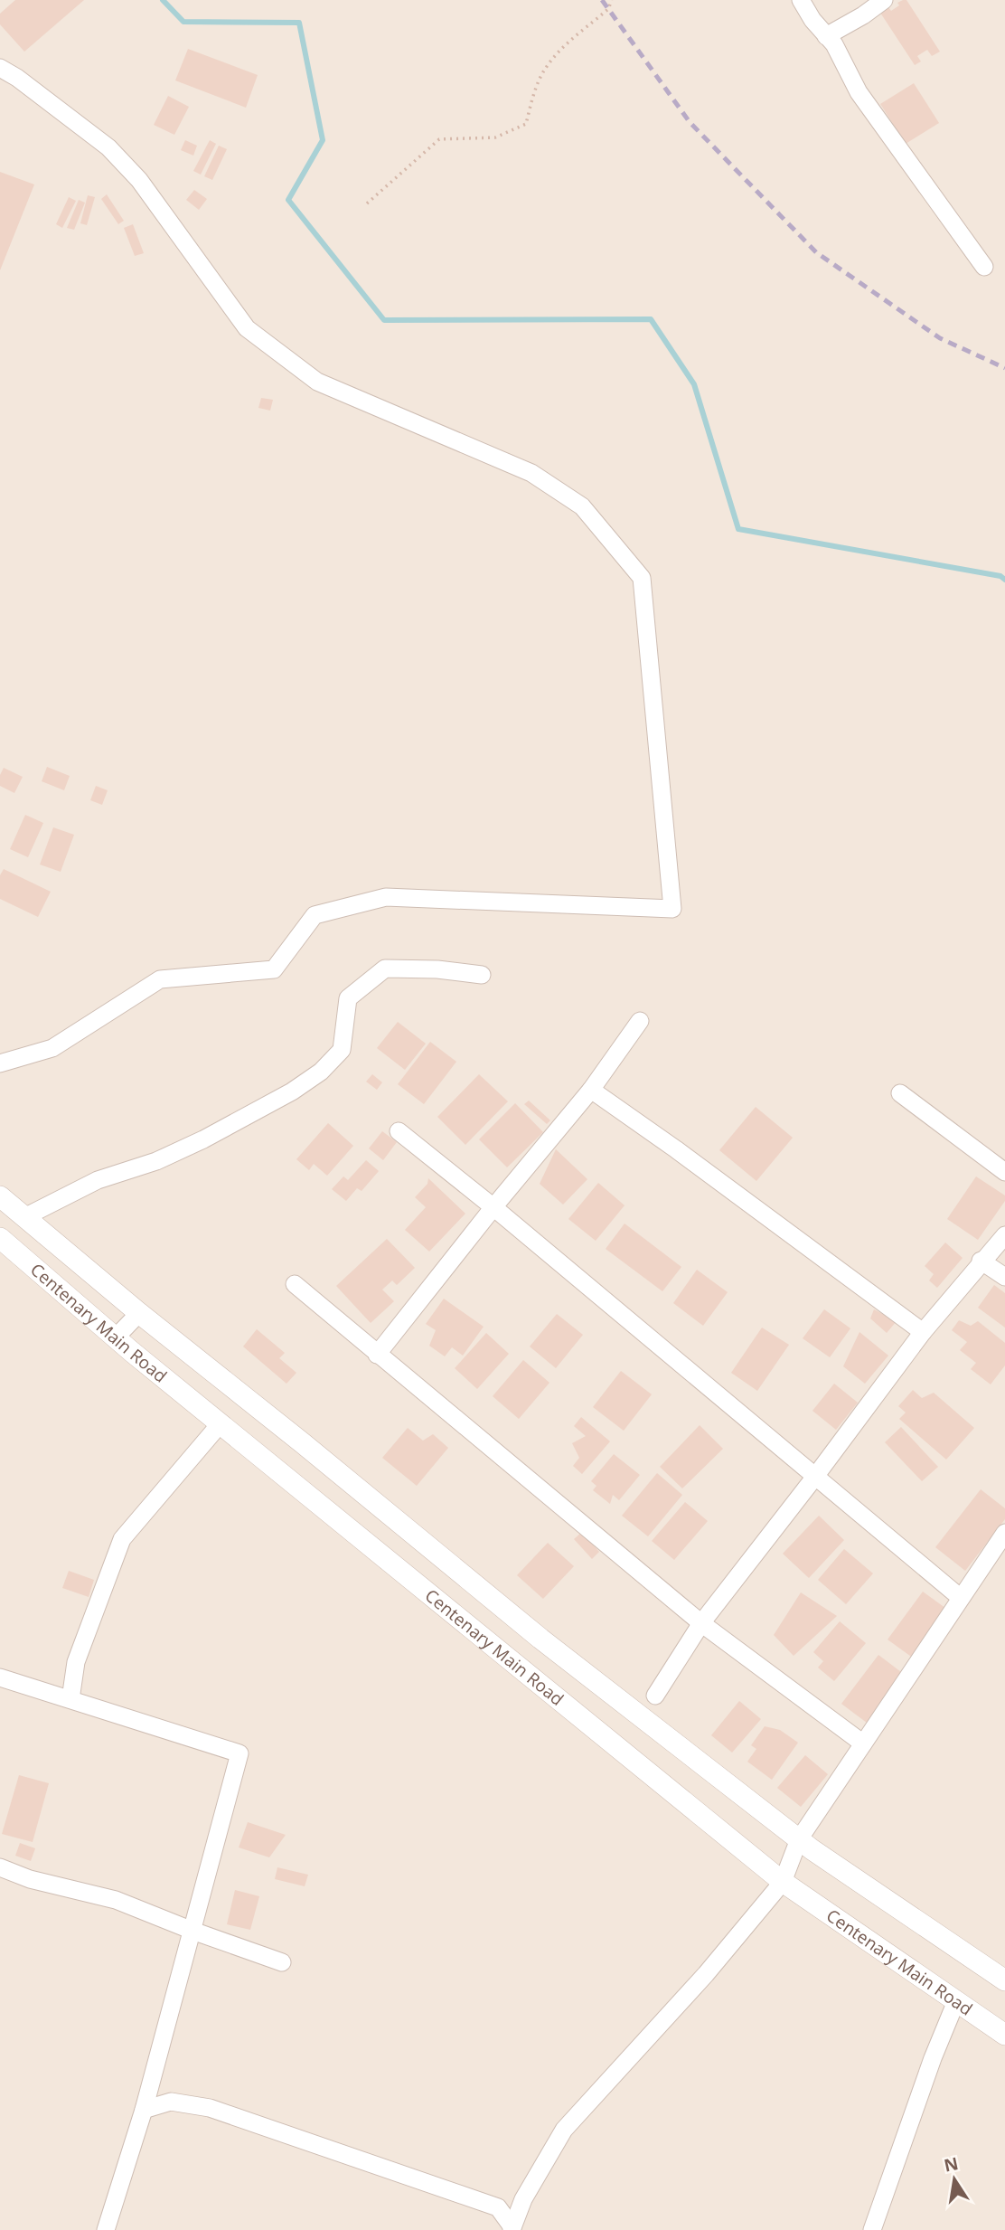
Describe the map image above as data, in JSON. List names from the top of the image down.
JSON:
{
  "streets": {
    "street": ["Centenary Main Road"]
  },
  "north": "top"
}
